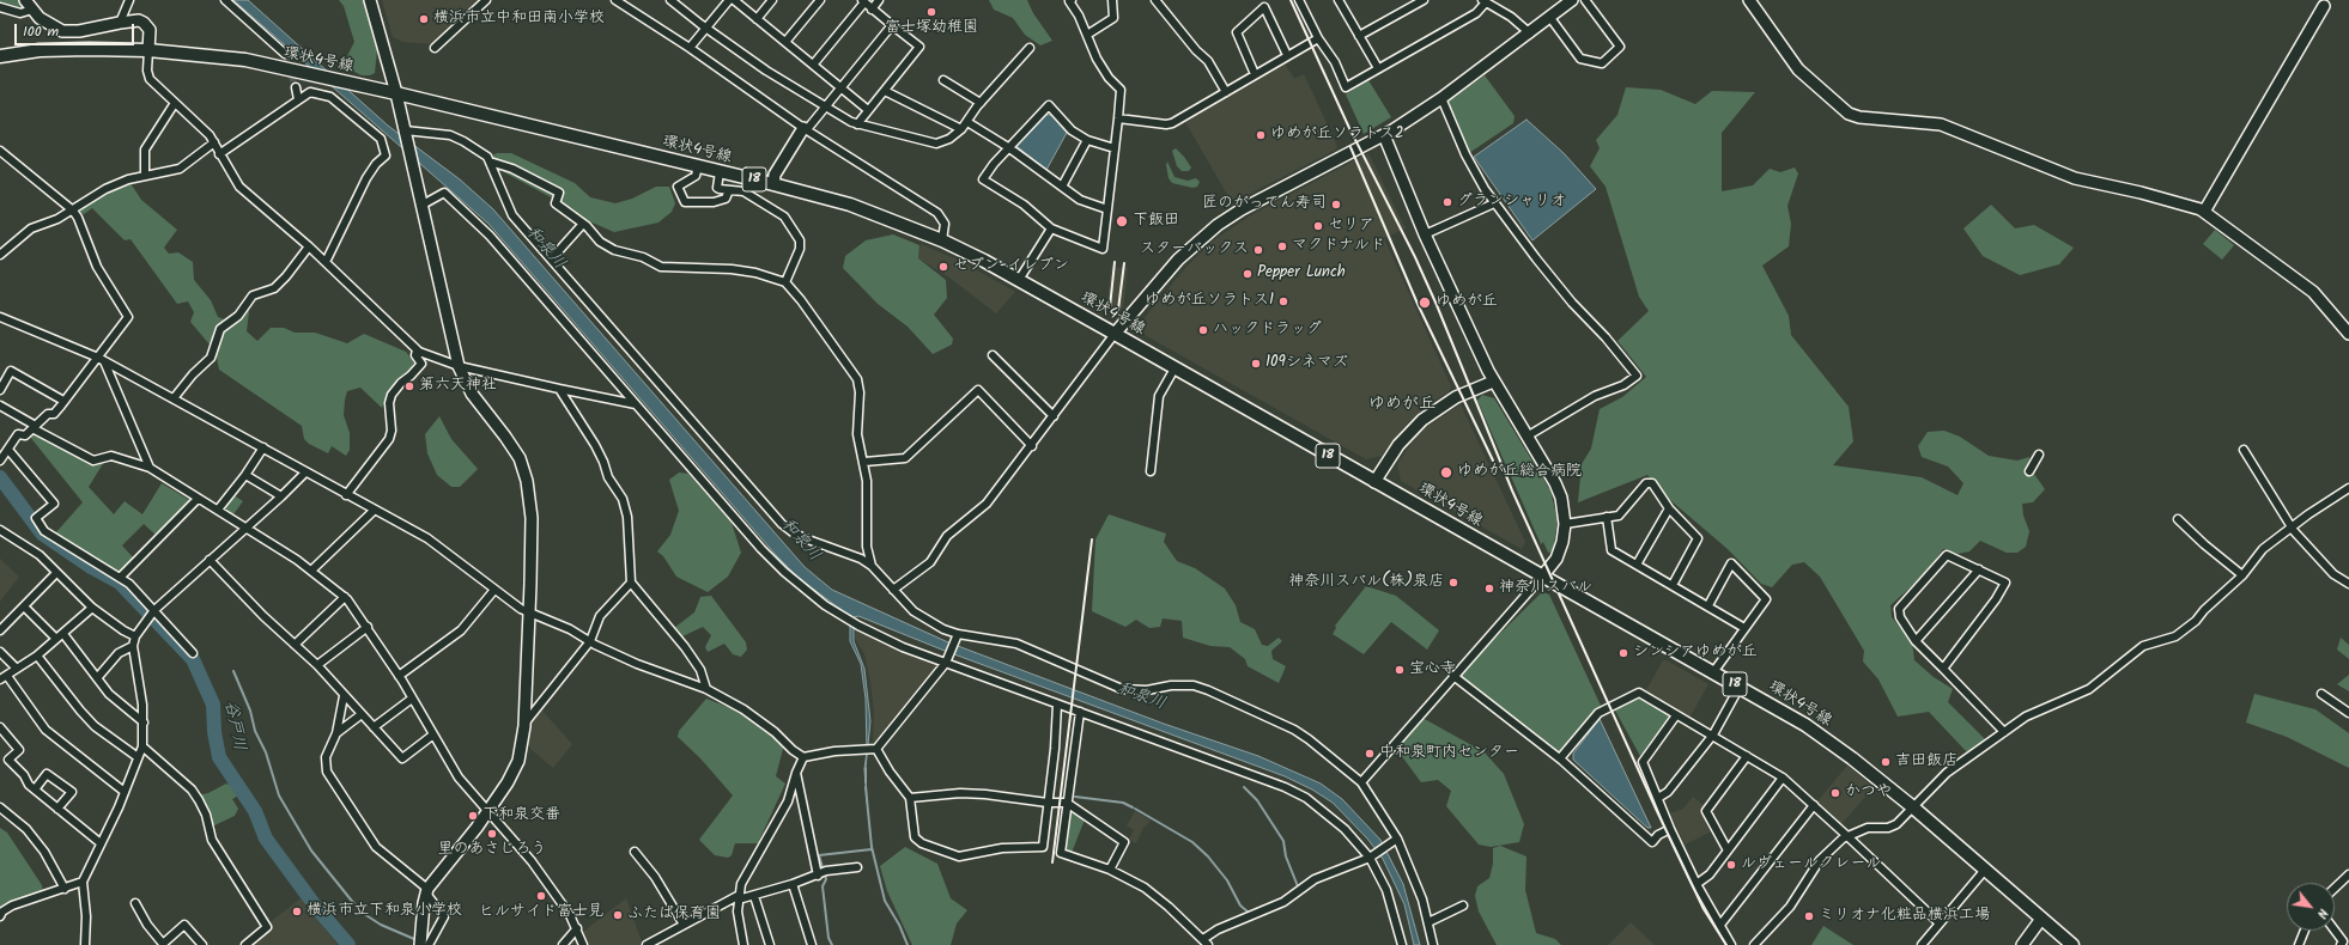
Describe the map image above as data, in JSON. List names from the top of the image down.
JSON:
{
  "streets": {
    "main road": ["環状4号線", "18"]
  },
  "districts": ["ゆめが丘"],
  "water": ["和泉川", "谷戸川"],
  "places": [
    "富士塚幼稚園",
    "横浜市立中和田南小学校",
    "ゆめが丘ソラトス2",
    "グランシャリオ",
    "匠のがってん寿司",
    "下飯田",
    "セリア",
    "マクドナルド",
    "スターバックス",
    "セブン-イレブン",
    "Pepper Lunch",
    "ゆめが丘ソラトス1",
    "ゆめが丘",
    "ハックドラッグ",
    "109シネマズ",
    "第六天神社",
    "ゆめが丘総合病院",
    "神奈川スバル(株)泉店",
    "神奈川スバル",
    "シンシアゆめが丘",
    "宝心寺",
    "中和泉町内センター",
    "吉田飯店",
    "かつや",
    "下和泉交番",
    "里のあさじろう",
    "ルヴェールクレール",
    "ヒルサイド富士見",
    "横浜市立下和泉小学校",
    "ふたば保育園",
    "ミリオナ化粧品横浜工場"
  ],
  "scale_bar": "100 m",
  "north": "bottom right"
}
